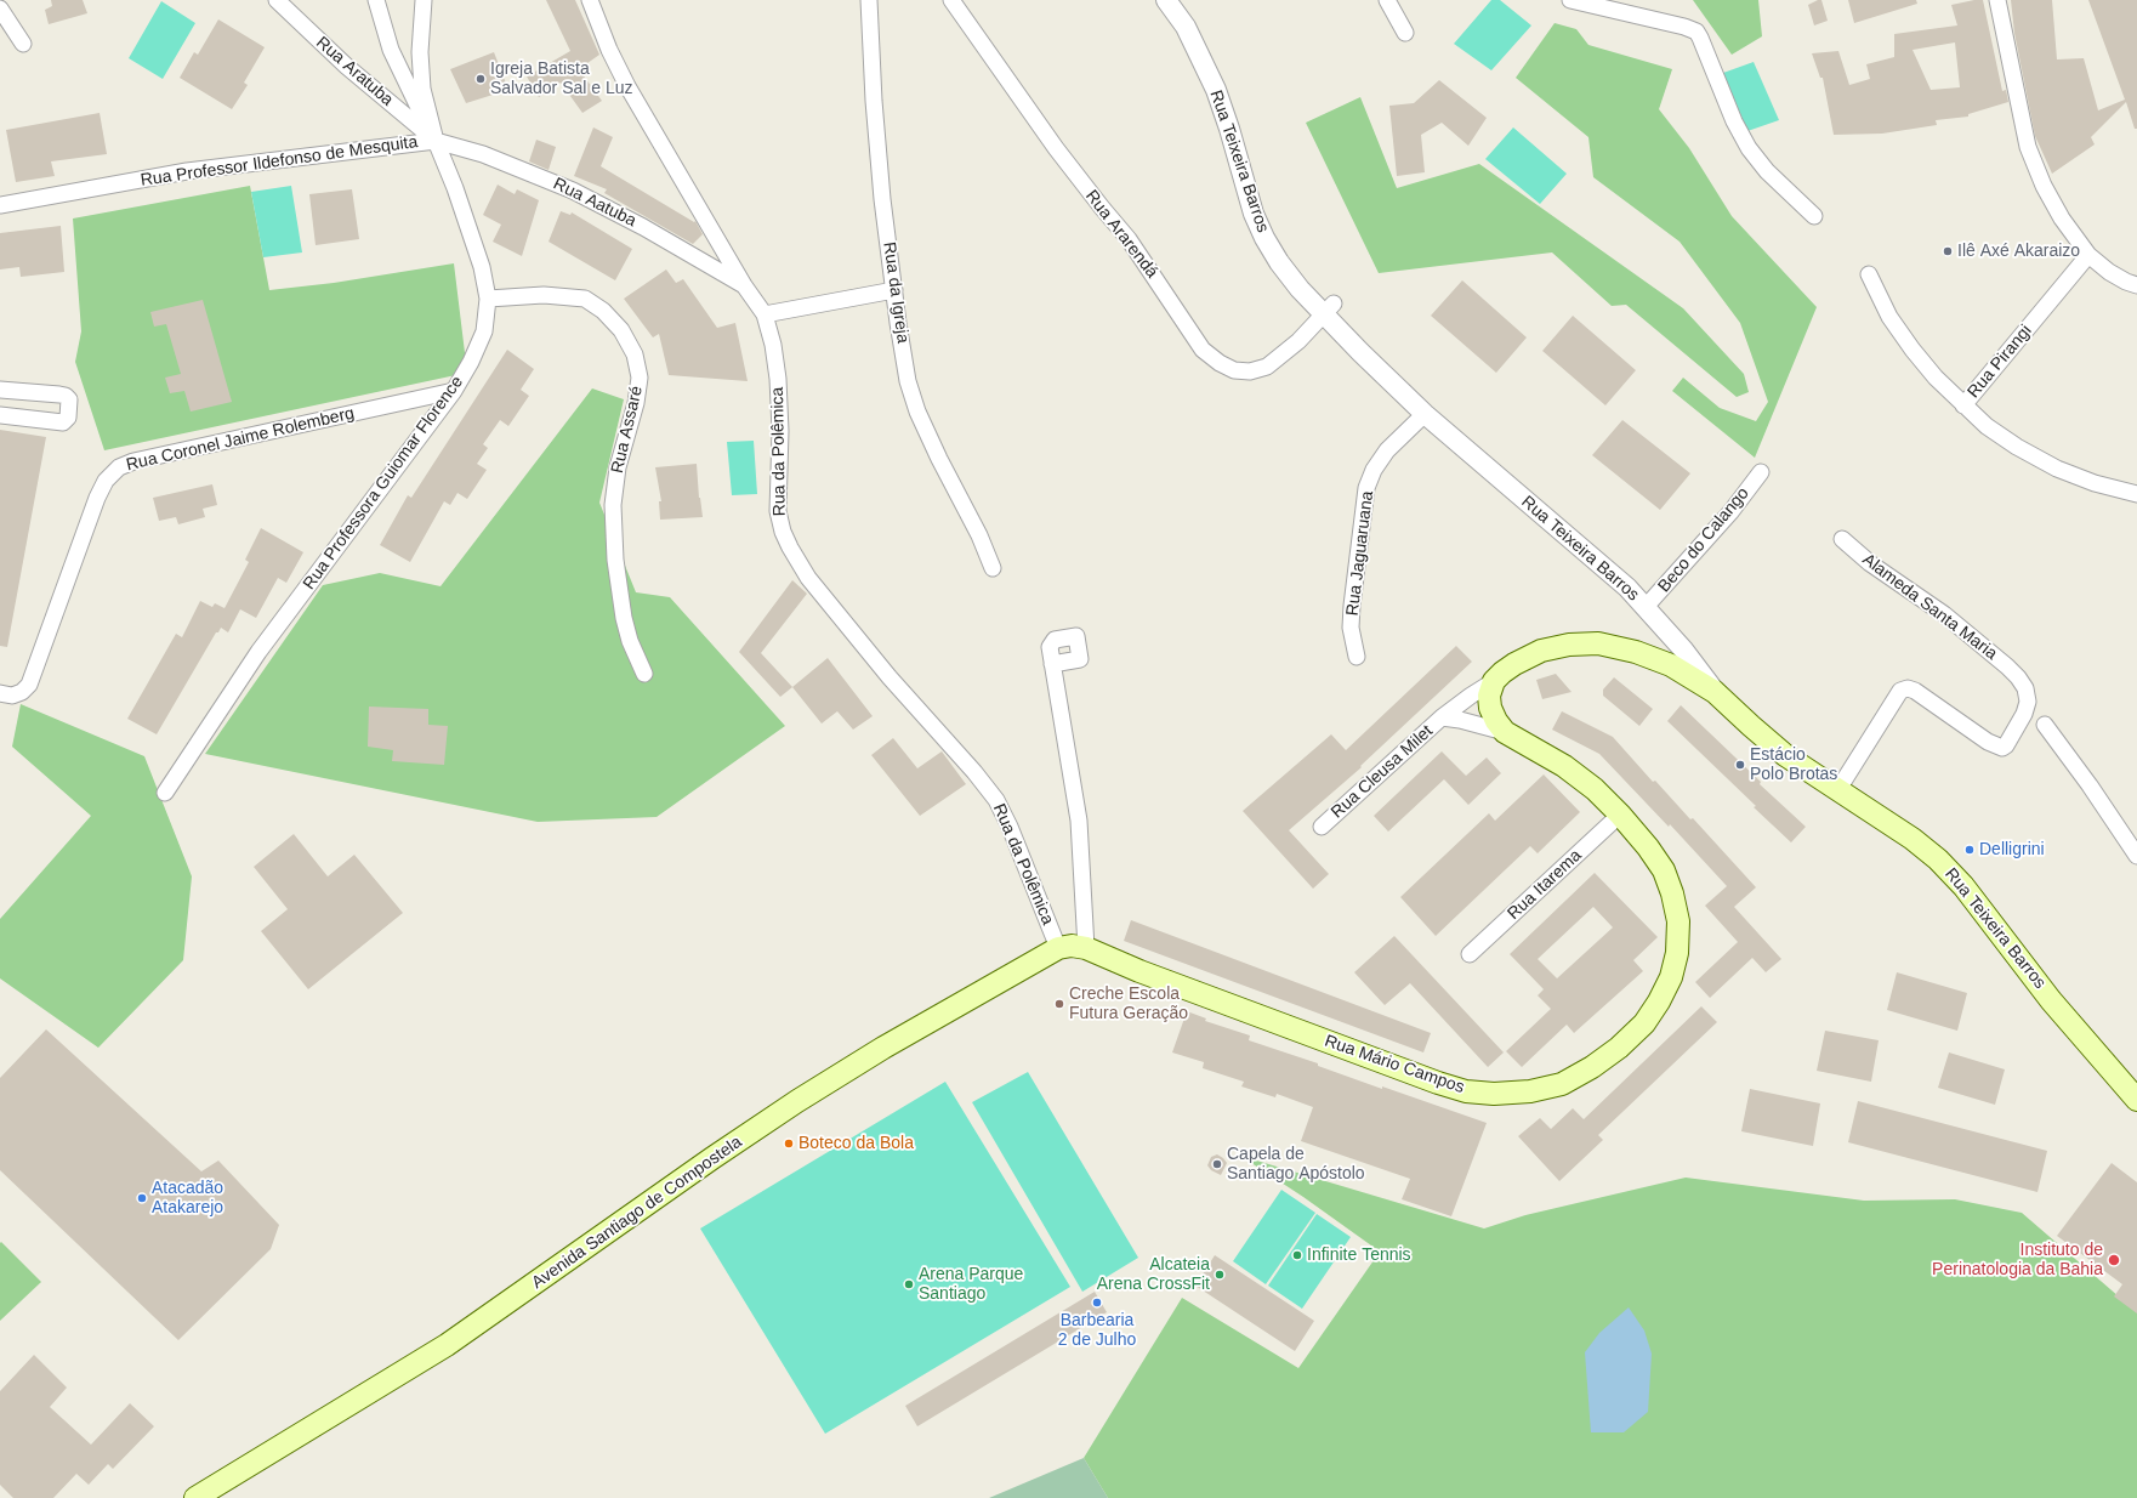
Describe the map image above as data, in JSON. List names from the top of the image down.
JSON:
{
  "streets": {
    "main road": [
      "Rua Teixeira Barros",
      "Rua Cleusa Milet",
      "Rua Mário Campos",
      "Avenida Santiago de Compostela"
    ],
    "street": [
      "Rua Aratuba",
      "Rua Professor Ildefonso de Mesquita",
      "Rua Aatuba",
      "Rua Ararendá",
      "Rua da Igreja",
      "Rua Pirangi",
      "Rua Assaré",
      "Rua Coronel Jaime Rolemberg",
      "Rua da Polêmica",
      "Rua Professora Guiomar Florence",
      "Beco do Calango",
      "Rua Jaguaruana",
      "Alameda Santa Maria",
      "Rua Itarema"
    ]
  },
  "crossings": [
    ["Rua Aratuba", "Rua Professor Ildefonso de Mesquita"],
    ["Rua Aratuba", "Rua Aatuba"],
    ["Rua Aratuba", "Rua Professora Guiomar Florence"],
    ["Rua Professor Ildefonso de Mesquita", "Rua Aatuba"],
    ["Rua Professor Ildefonso de Mesquita", "Rua Professora Guiomar Florence"],
    ["Rua Teixeira Barros", "Rua Ararendá"],
    ["Rua Teixeira Barros", "Beco do Calango"],
    ["Rua Teixeira Barros", "Rua Jaguaruana"],
    ["Rua Teixeira Barros", "Alameda Santa Maria"],
    ["Rua Teixeira Barros", "Rua Cleusa Milet"],
    ["Rua Aatuba", "Rua da Polêmica"],
    ["Rua Aatuba", "Rua Professora Guiomar Florence"],
    ["Rua Assaré", "Rua Professora Guiomar Florence"],
    ["Rua Coronel Jaime Rolemberg", "Rua Professora Guiomar Florence"],
    ["Rua da Polêmica", "Avenida Santiago de Compostela"],
    ["Rua Cleusa Milet", "Rua Mário Campos"],
    ["Rua Itarema", "Rua Mário Campos"],
    ["Rua Mário Campos", "Avenida Santiago de Compostela"]
  ],
  "places": [
    "Igreja Batista Salvador Sal e Luz",
    "Ilê Axé Akaraizo",
    "Estácio Polo Brotas",
    "Delligrini",
    "Creche Escola Futura Geração",
    "Boteco da Bola",
    "Capela de Santiago Apóstolo",
    "Atacadão Atakarejo",
    "Infinite Tennis",
    "Instituto de Perinatologia da Bahia",
    "Alcateia Arena CrossFit",
    "Arena Parque Santiago",
    "Barbearia 2 de Julho"
  ]
}
